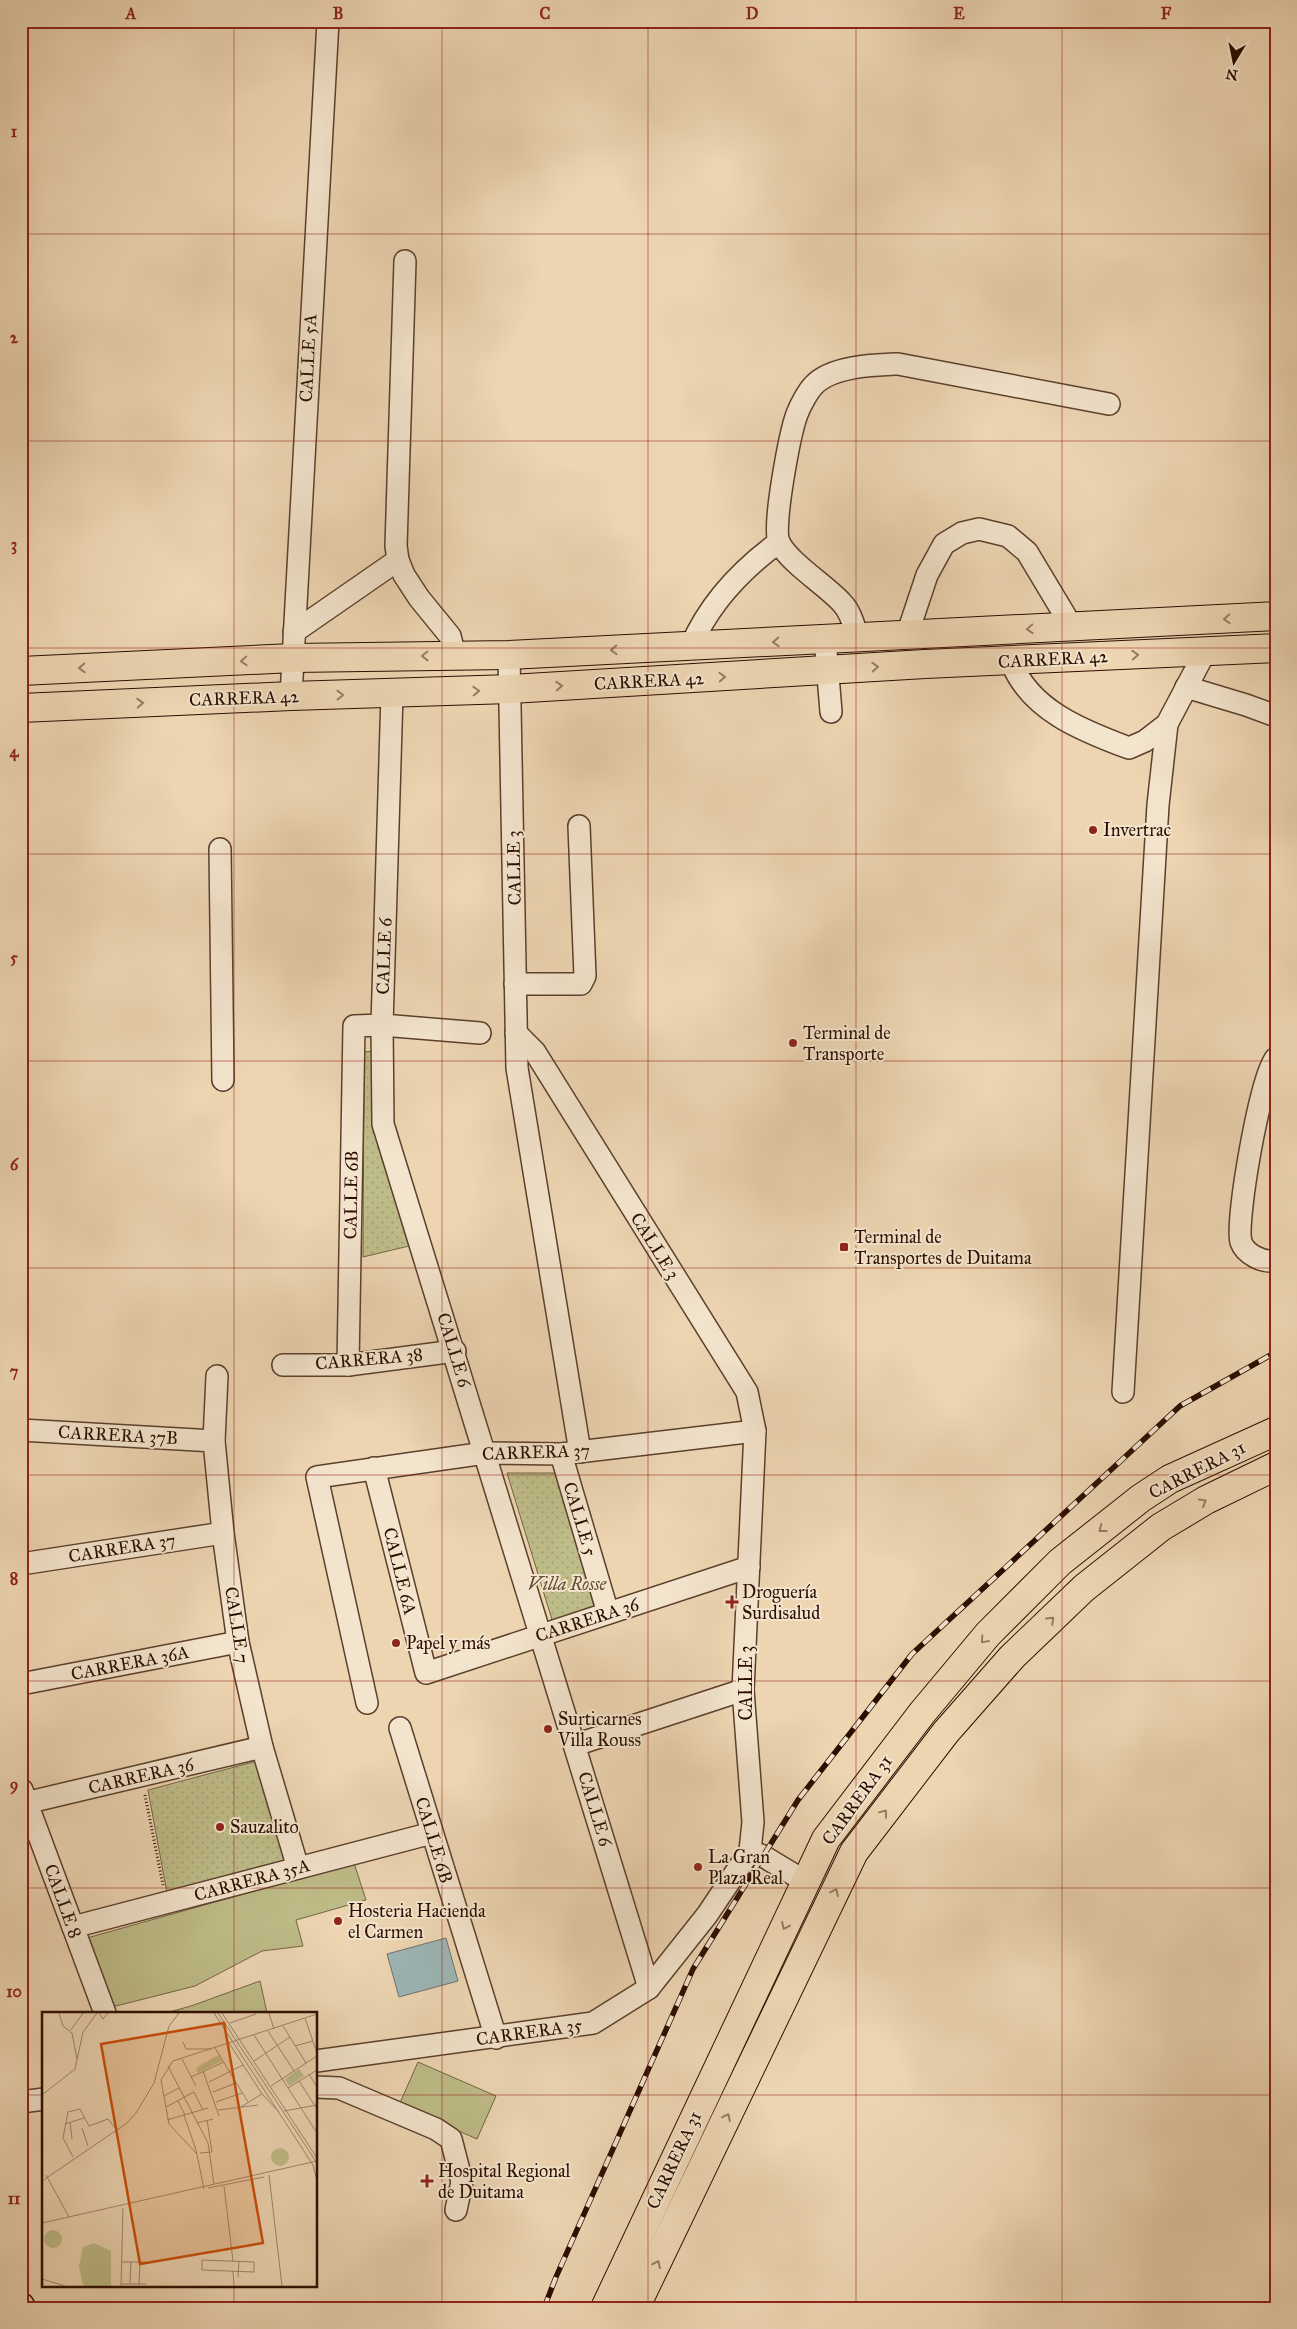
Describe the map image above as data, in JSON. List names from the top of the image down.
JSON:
{
  "streets": {
    "highway": ["CARRERA 42", "CARRERA 31"],
    "street": [
      "CALLE 5A",
      "CALLE 3",
      "CALLE 6",
      "CALLE 6B",
      "CARRERA 38",
      "CARRERA 37B",
      "CARRERA 37",
      "CALLE 5",
      "CALLE 6A",
      "CARRERA 36",
      "CALLE 7",
      "CARRERA 36A",
      "CARRERA 35A",
      "CALLE 8",
      "CARRERA 35"
    ]
  },
  "crossings": [
    ["CALLE 5A", "CARRERA 42"],
    ["CARRERA 42", "CALLE 3"],
    ["CARRERA 42", "CALLE 6"],
    ["CALLE 3", "CARRERA 37"],
    ["CALLE 3", "CALLE 5"],
    ["CALLE 3", "CARRERA 36"],
    ["CALLE 3", "CARRERA 35"],
    ["CALLE 6", "CALLE 6B"],
    ["CALLE 6", "CARRERA 38"],
    ["CALLE 6", "CARRERA 37"],
    ["CALLE 6", "CARRERA 36"],
    ["CALLE 6", "CARRERA 35"],
    ["CALLE 6B", "CARRERA 38"],
    ["CALLE 6B", "CARRERA 35A"],
    ["CALLE 6B", "CARRERA 35"],
    ["CARRERA 37B", "CALLE 7"],
    ["CARRERA 37", "CALLE 5"],
    ["CARRERA 37", "CALLE 6A"],
    ["CARRERA 37", "CALLE 7"],
    ["CALLE 5", "CARRERA 36"],
    ["CALLE 6A", "CARRERA 36"],
    ["CARRERA 36", "CALLE 7"],
    ["CARRERA 36", "CALLE 8"],
    ["CALLE 7", "CARRERA 36A"],
    ["CALLE 7", "CARRERA 35A"],
    ["CARRERA 35A", "CALLE 8"]
  ],
  "parks": ["Villa Rosse"],
  "places": {
    "other": [
      "Invertrac",
      "Terminal de Transporte",
      "Papel y más",
      "Surticarnes Villa Rouss",
      "Sauzalito",
      "La Gran Plaza Real",
      "Hosteria Hacienda el Carmen"
    ],
    "transit": ["Terminal de Transportes de Duitama"],
    "health": ["Droguería Surdisalud", "Hospital Regional de Duitama"]
  },
  "north": "bottom",
  "grid": {
    "columns": [
      "A",
      "B",
      "C",
      "D",
      "E",
      "F"
    ],
    "rows": [
      "1",
      "2",
      "3",
      "4",
      "5",
      "6",
      "7",
      "8",
      "9",
      "10",
      "11"
    ]
  }
}
